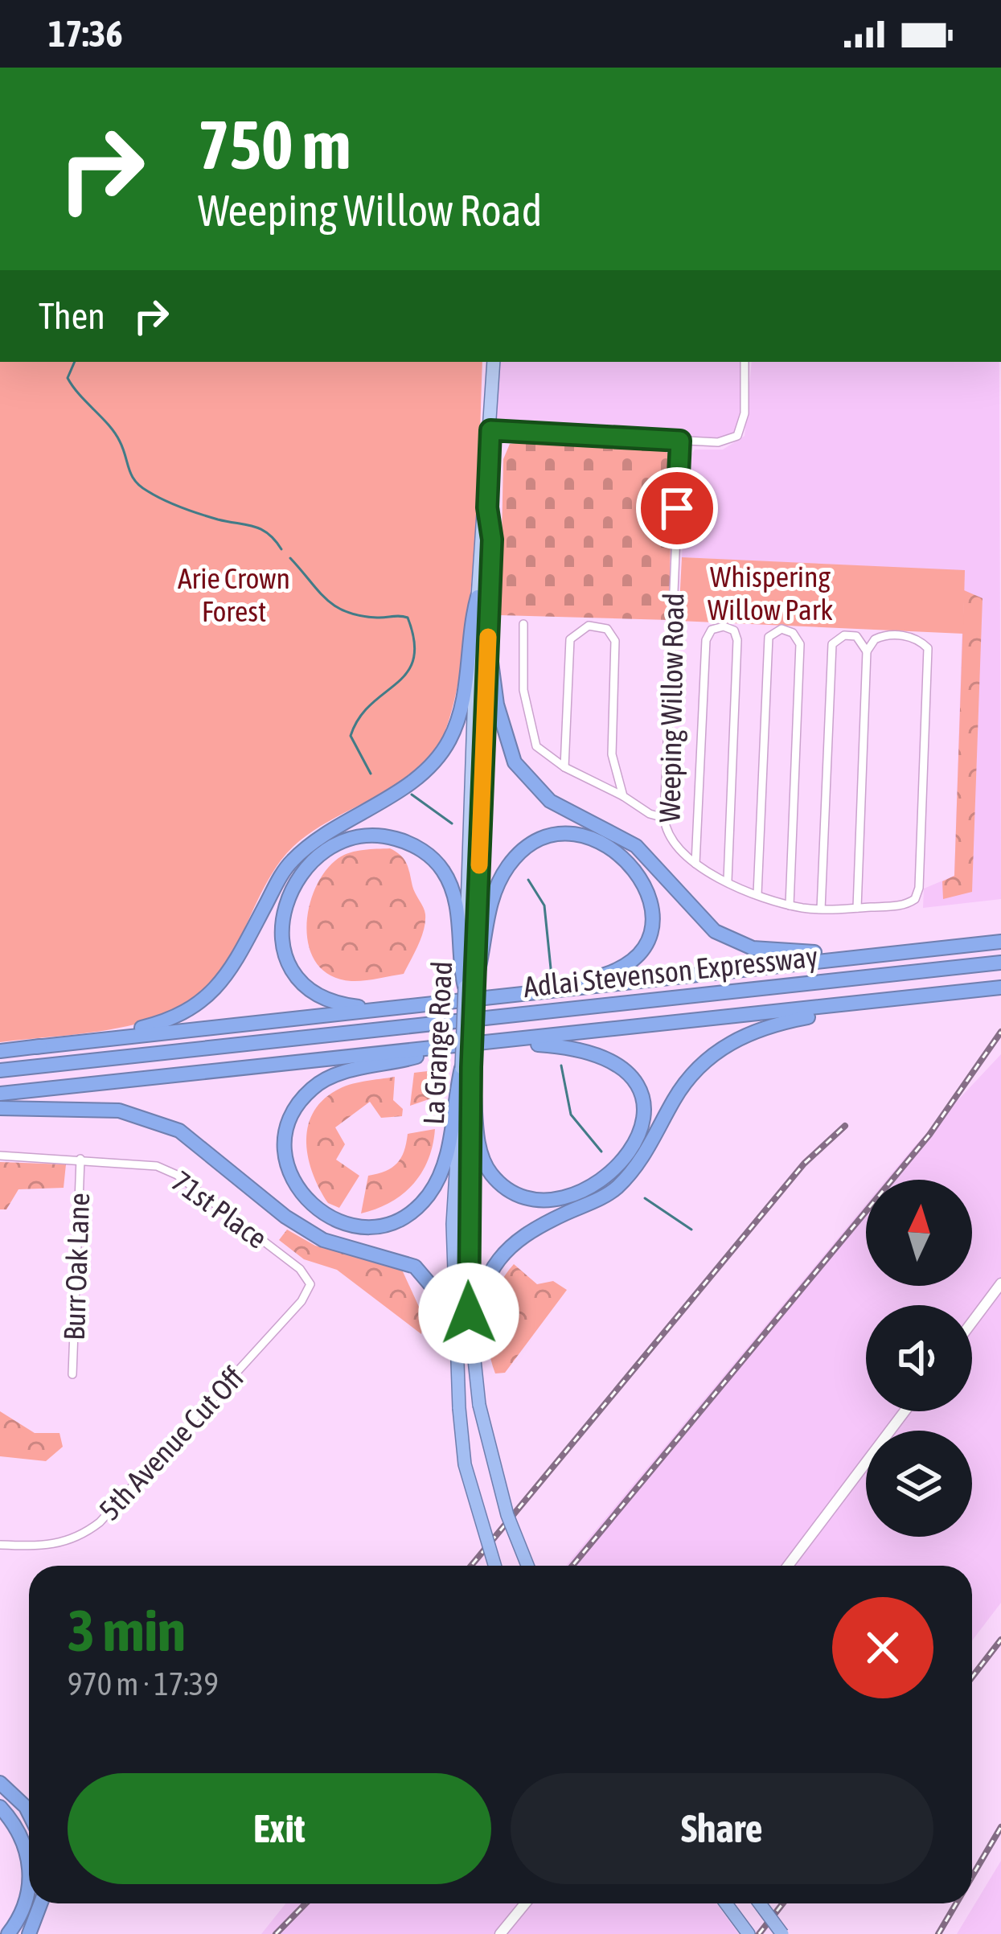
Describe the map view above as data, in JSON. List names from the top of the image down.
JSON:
{
  "streets": {
    "highway": ["Adlai Stevenson Expressway", "La Grange Road"],
    "street": [
      "Weeping Willow Road",
      "71st Place",
      "Burr Oak Lane",
      "5th Avenue Cut Off"
    ]
  },
  "crossings": [
    ["71st Place", "Burr Oak Lane"],
    ["71st Place", "5th Avenue Cut Off"]
  ],
  "parks": ["Whispering Willow Park", "Arie Crown Forest"],
  "north": "top",
  "page": {
    "status": "17:36",
    "turn": ["750 m", "Weeping Willow Road"],
    "then": "Then",
    "heading": ["3 min", "970 m · 17:39"],
    "buttons": ["Exit", "Share"]
  }
}
